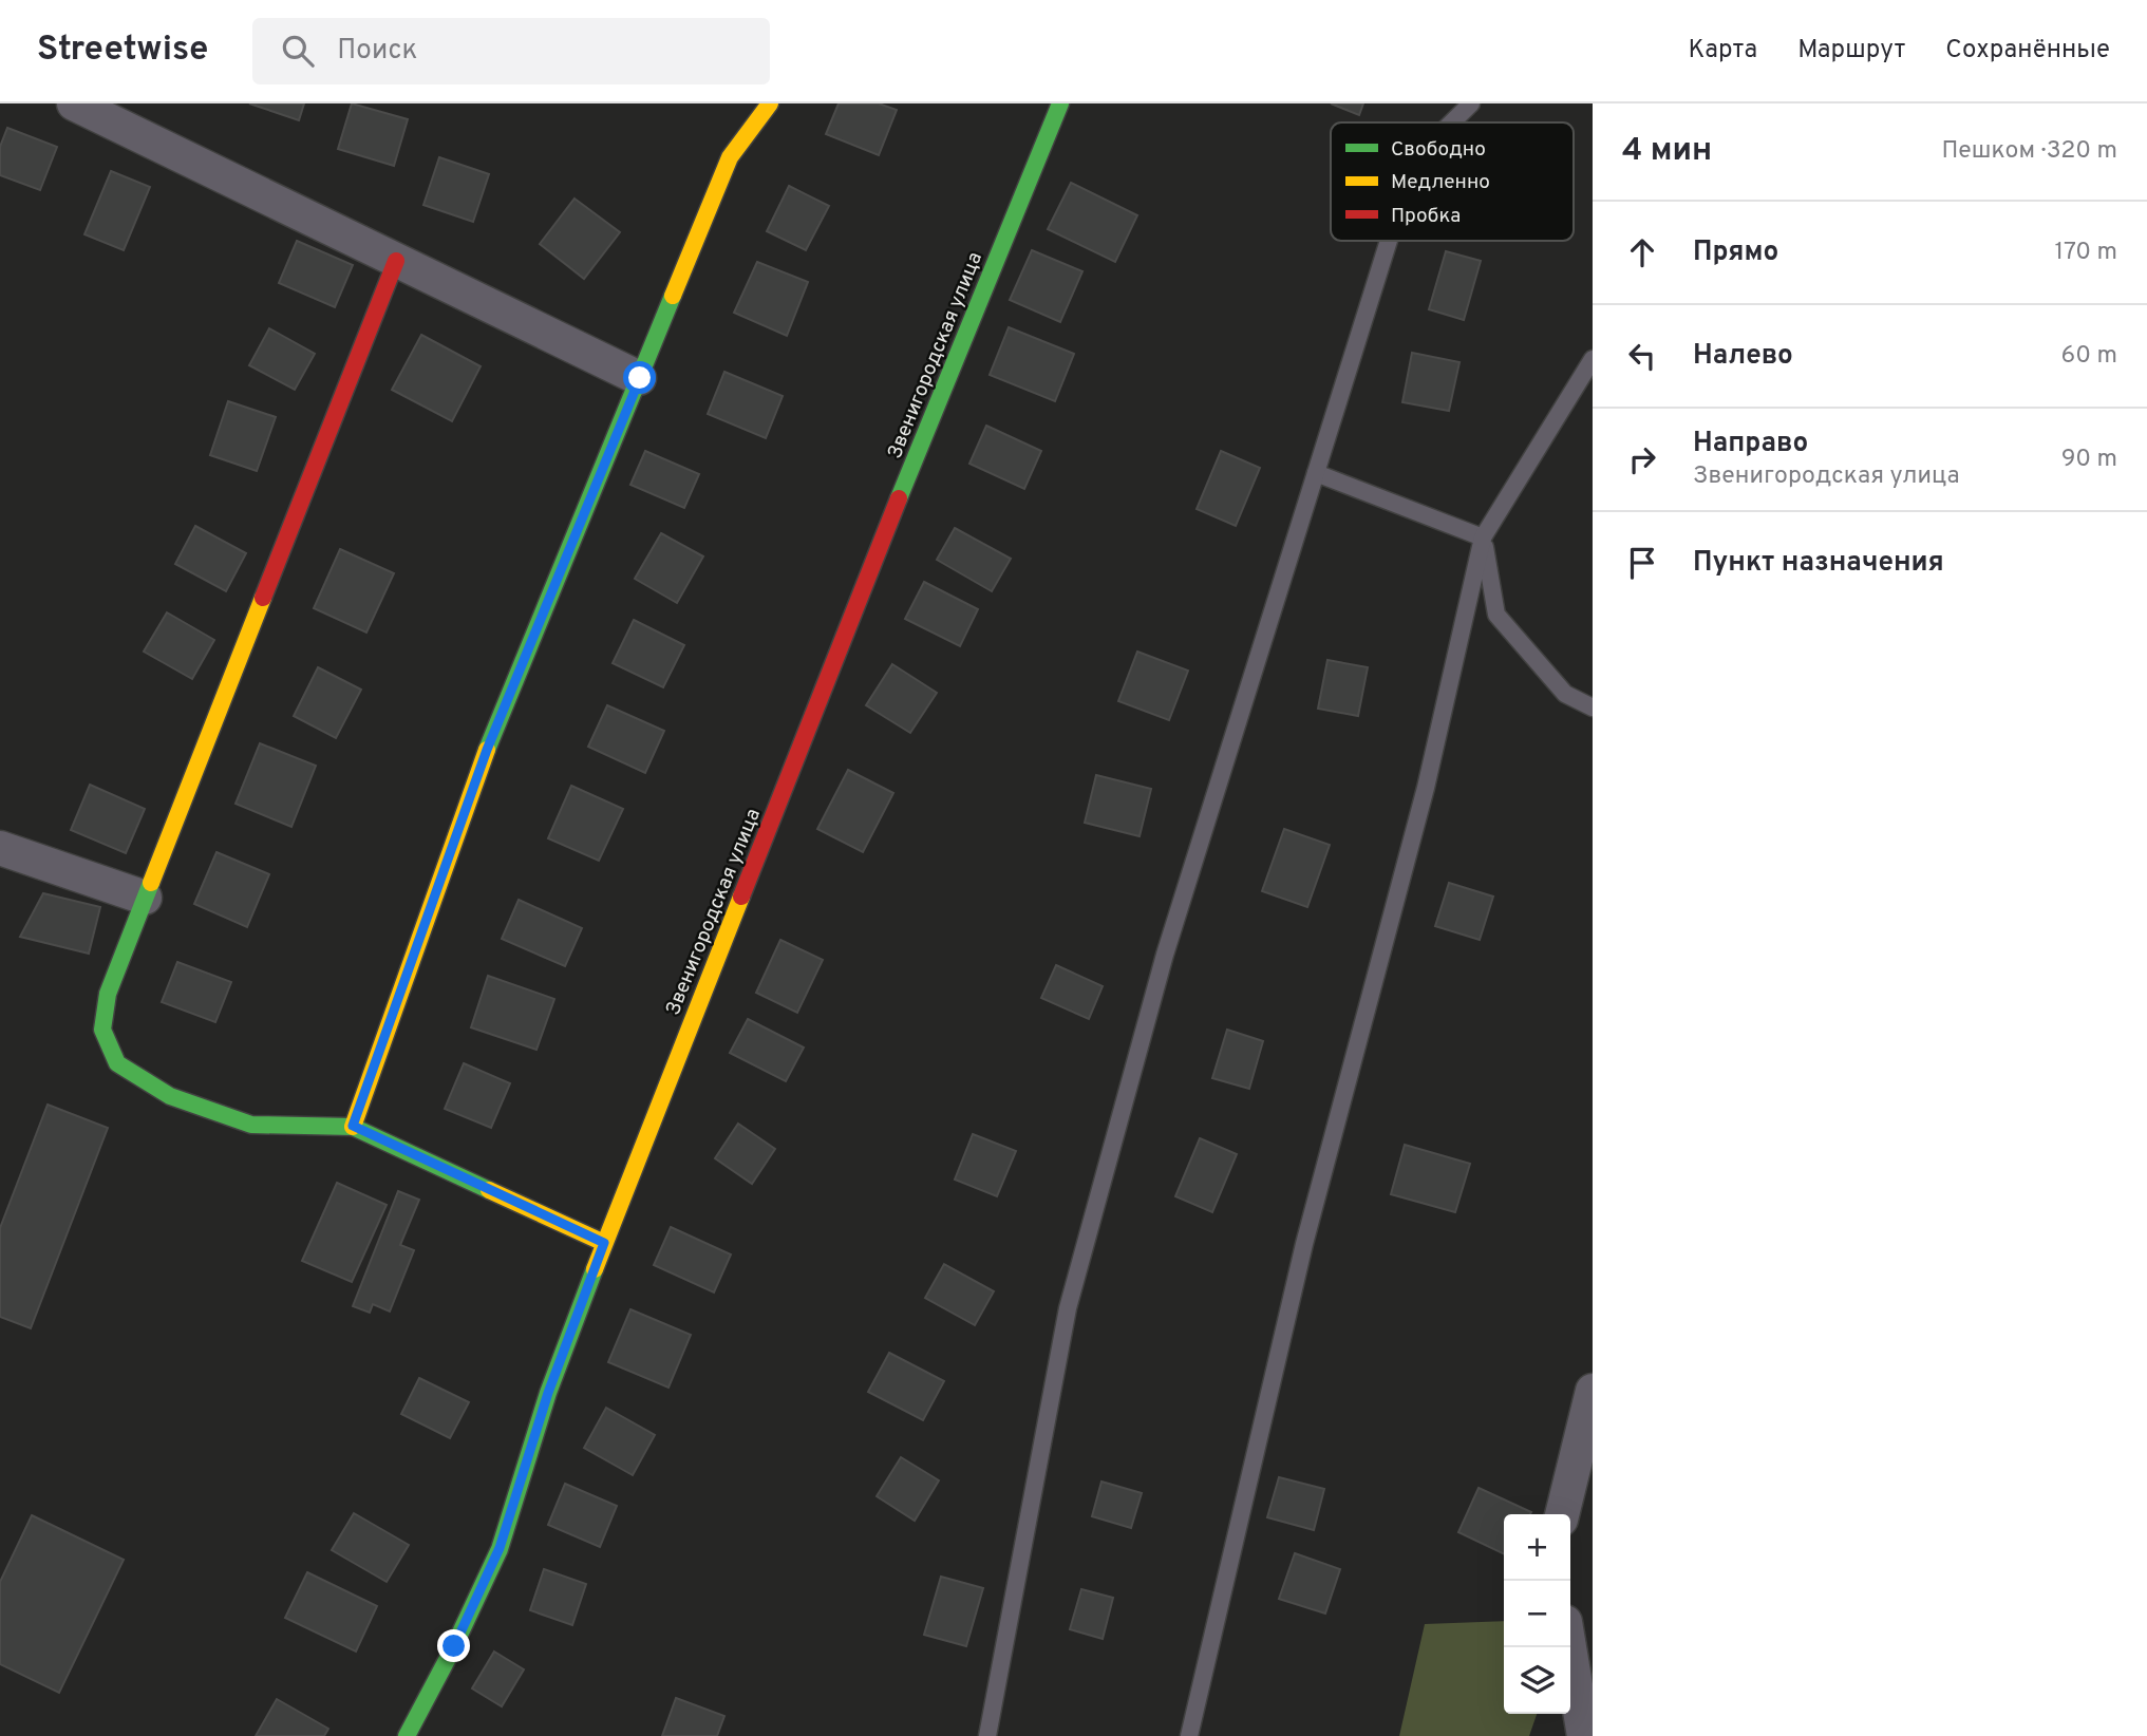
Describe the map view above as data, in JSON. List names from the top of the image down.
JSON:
{
  "streets": {
    "street": ["Звенигородская улица"]
  },
  "legend": ["Свободно", "Медленно", "Пробка"],
  "page": {
    "header": "Streetwise",
    "search": "Поиск",
    "nav": ["Карта", "Маршрут", "Сохранённые"],
    "heading": ["4 мин", "Пешком · 320 m"],
    "list": [
      ["Прямо", "170 m"],
      ["Налево", "60 m"],
      ["Направо", "Звенигородская улица", "90 m"],
      "Пункт назначения"
    ],
    "map_buttons": ["+", "−"]
  }
}
